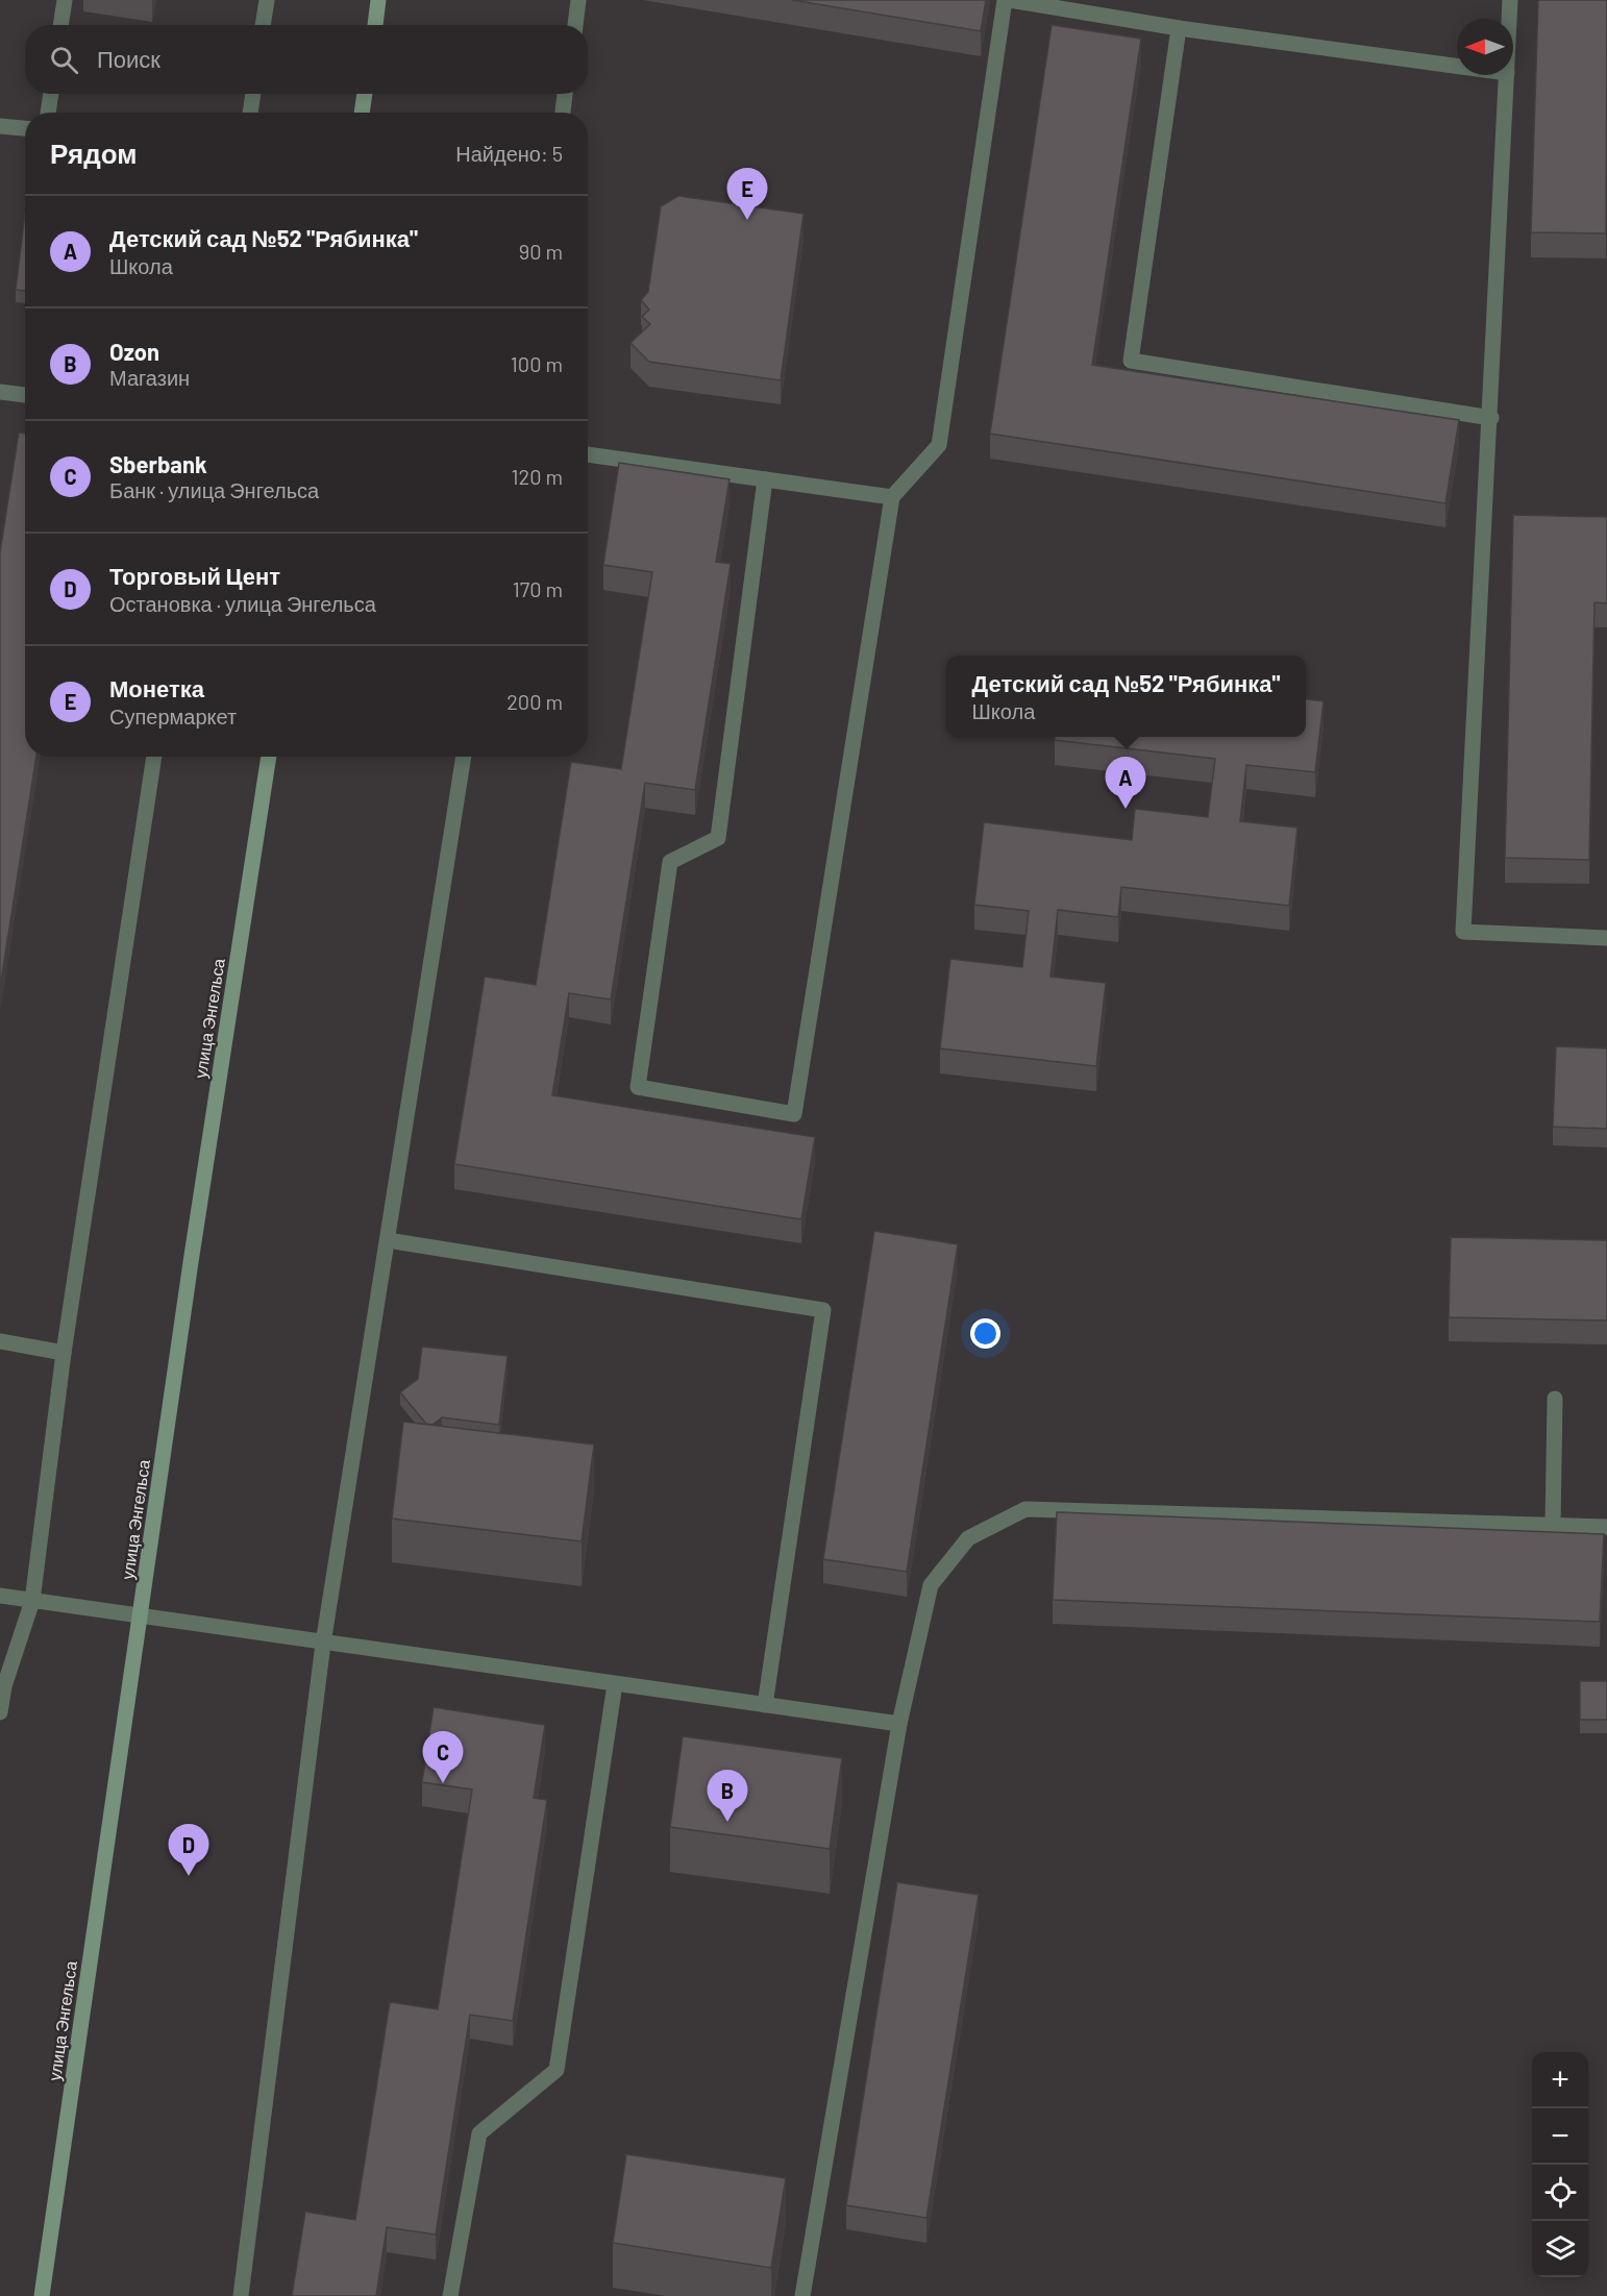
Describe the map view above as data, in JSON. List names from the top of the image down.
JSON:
{
  "streets": {
    "street": ["улица Энгельса"]
  },
  "north": "left",
  "page": {
    "search": "Поиск",
    "heading": ["Рядом", "Найдено: 5"],
    "pins": [
      "E",
      "A",
      "C",
      "B",
      "D"
    ],
    "list": [
      {
        "mark": "A",
        "name": "Детский сад №52 \"Рябинка\"",
        "note": "Школа",
        "value": "90 m"
      },
      {
        "mark": "B",
        "name": "Ozon",
        "note": "Магазин",
        "value": "100 m"
      },
      {
        "mark": "C",
        "name": "Sberbank",
        "note": "Банк · улица Энгельса",
        "value": "120 m"
      },
      {
        "mark": "D",
        "name": "Торговый Цент",
        "note": "Остановка · улица Энгельса",
        "value": "170 m"
      },
      {
        "mark": "E",
        "name": "Монетка",
        "note": "Супермаркет",
        "value": "200 m"
      }
    ],
    "popup": ["Детский сад №52 \"Рябинка\"", "Школа"],
    "map_buttons": ["+", "−"]
  }
}
